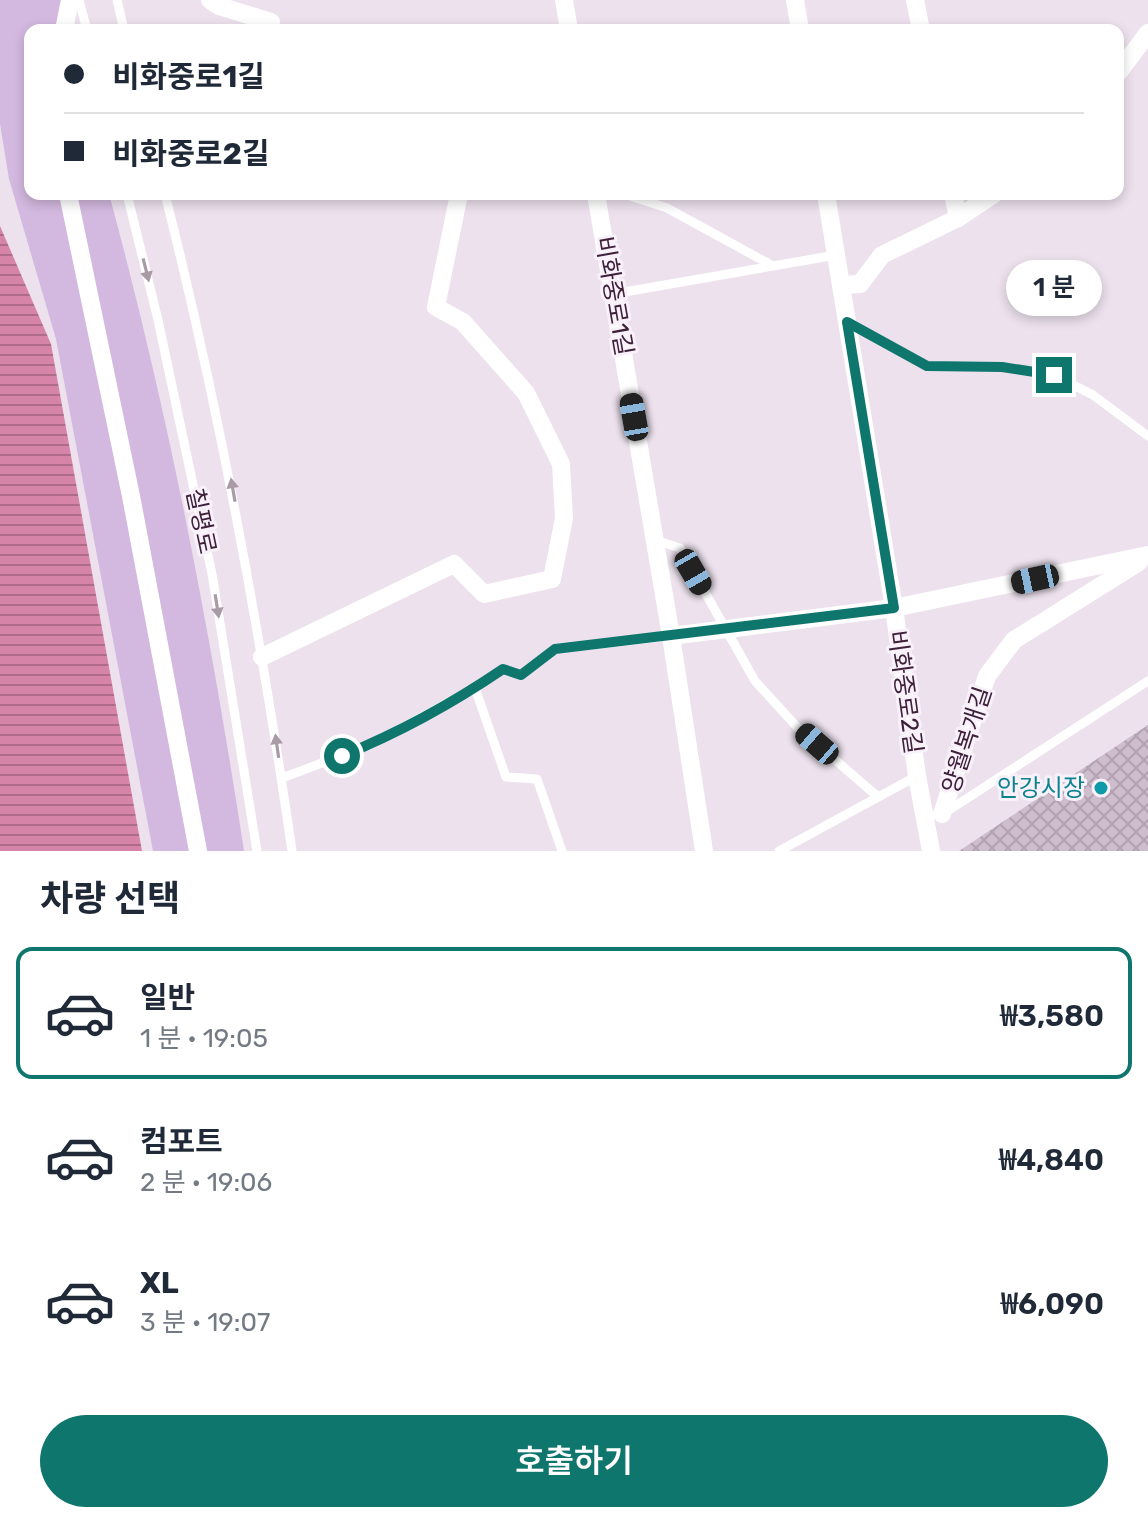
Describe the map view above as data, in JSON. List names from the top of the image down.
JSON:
{
  "streets": {
    "street": ["비화중로1길", "비화중로2길", "양월복개길"],
    "lane": ["칠평로"]
  },
  "crossings": [
    ["비화중로1길", "비화중로2길"]
  ],
  "places": ["안강시장"],
  "page": {
    "banner": ["비화중로1길", "비화중로2길"],
    "bubble": "1 분",
    "heading": "차량 선택",
    "list": [
      {
        "name": "일반",
        "note": "1 분 · 19:05",
        "value": "₩3,580"
      },
      {
        "name": "컴포트",
        "note": "2 분 · 19:06",
        "value": "₩4,840"
      },
      {
        "name": "XL",
        "note": "3 분 · 19:07",
        "value": "₩6,090"
      }
    ],
    "buttons": "호출하기"
  }
}
